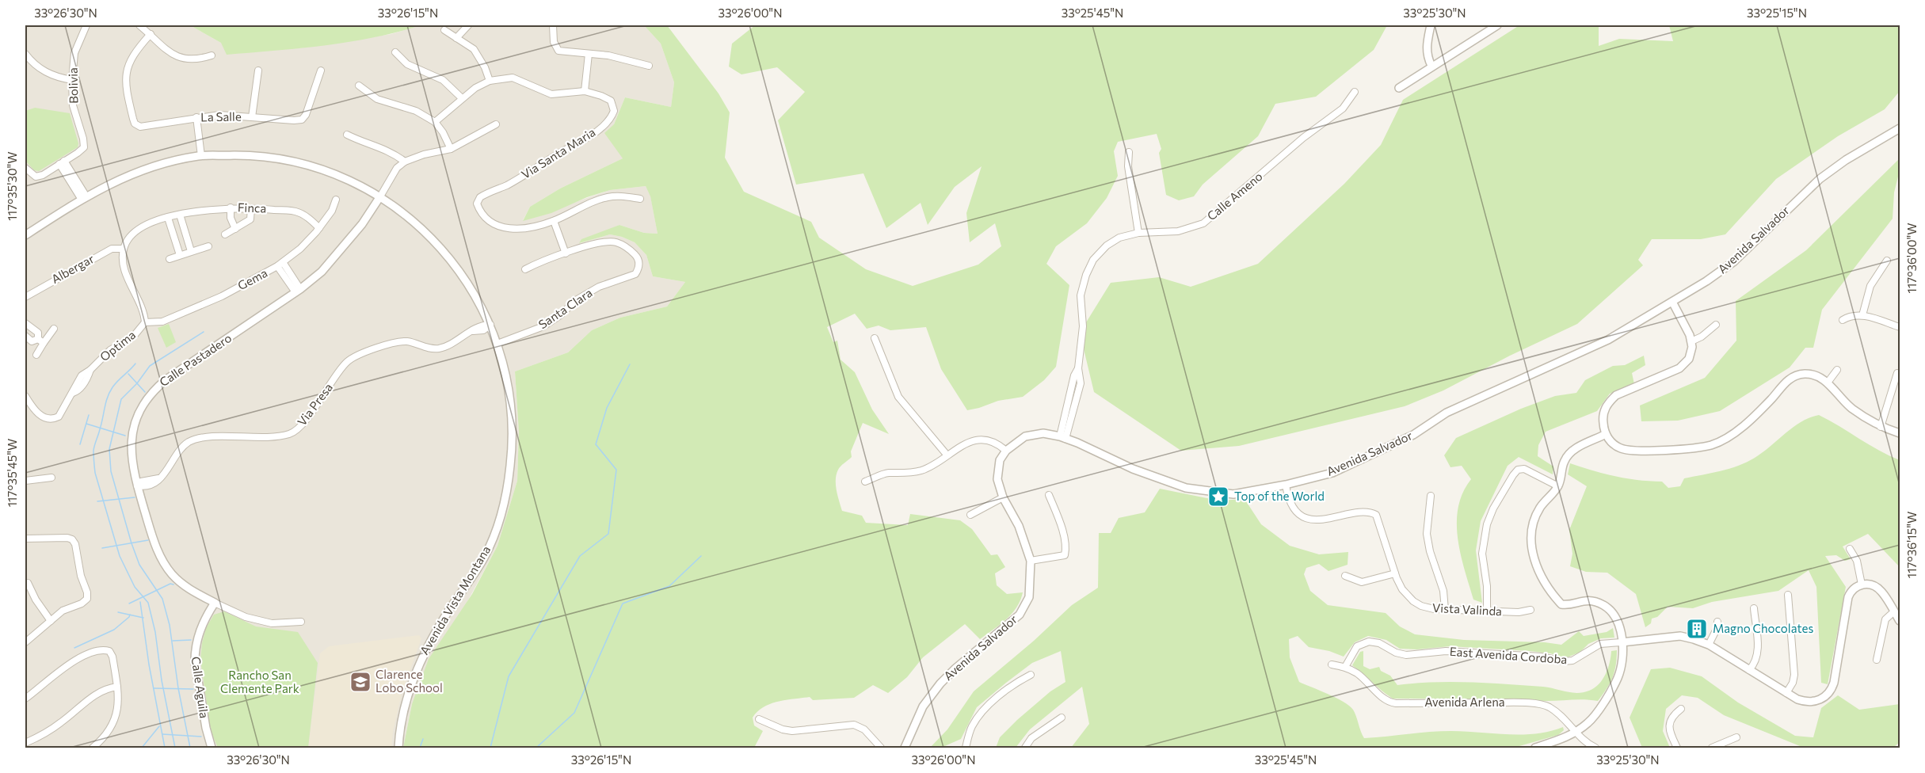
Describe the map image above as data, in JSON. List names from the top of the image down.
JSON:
{
  "streets": {
    "street": [
      "Bolivia",
      "La Salle",
      "Via Santa Maria",
      "Calle Ameno",
      "Finca",
      "Avenida Salvador",
      "Albergar",
      "Gema",
      "Santa Clara",
      "Optima",
      "Calle Pastadero",
      "Via Presa",
      "Avenida Vista Montana",
      "Vista Valinda",
      "East Avenida Cordoba",
      "Calle Aguila",
      "Avenida Arlena"
    ]
  },
  "crossings": [
    ["Calle Ameno", "Avenida Salvador"],
    ["Finca", "Albergar"],
    ["Finca", "Gema"],
    ["Avenida Salvador", "Vista Valinda"],
    ["Gema", "Optima"],
    ["Santa Clara", "Avenida Vista Montana"],
    ["Calle Pastadero", "Via Presa"],
    ["Calle Pastadero", "Avenida Vista Montana"],
    ["Calle Pastadero", "Calle Aguila"],
    ["Via Presa", "Avenida Vista Montana"],
    ["East Avenida Cordoba", "Avenida Arlena"]
  ],
  "parks": ["Rancho San Clemente Park"],
  "places": {
    "place": ["Top of the World"],
    "building": ["Magno Chocolates"],
    "school or university": ["Clarence Lobo School"]
  },
  "coordinates": [
    "33°26'30\"N",
    "33°26'15\"N",
    "33°26'00\"N",
    "33°25'45\"N",
    "33°25'30\"N",
    "33°25'15\"N",
    "117°35'30\"W",
    "117°36'00\"W",
    "117°35'45\"W",
    "117°36'15\"W"
  ]
}
